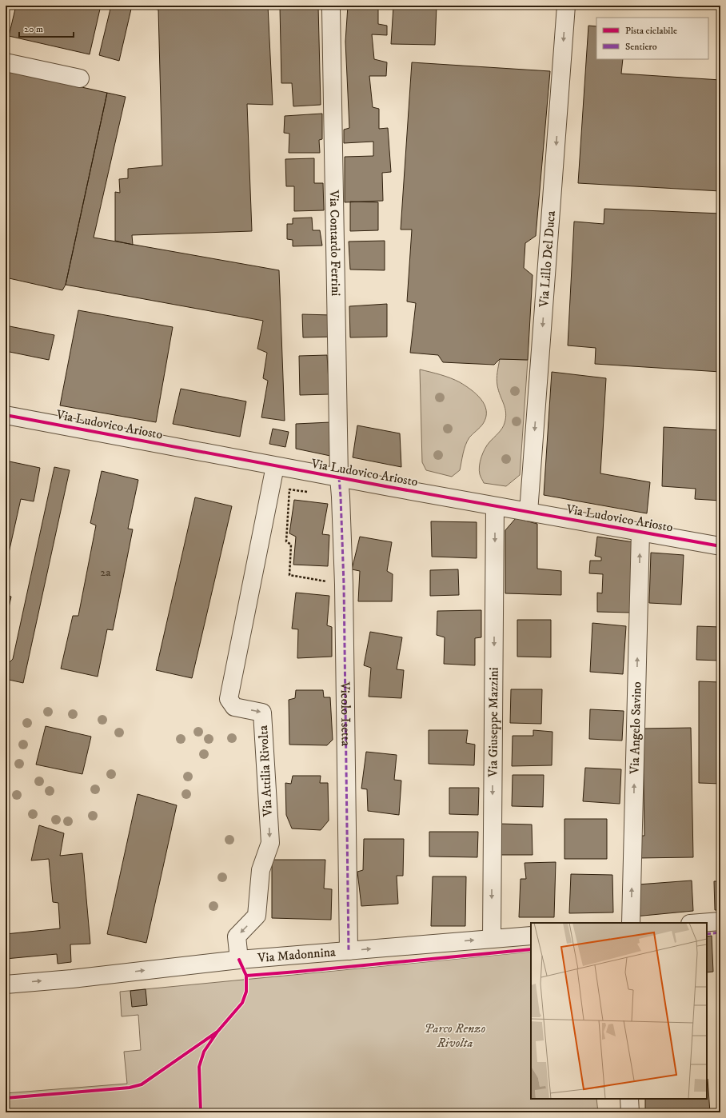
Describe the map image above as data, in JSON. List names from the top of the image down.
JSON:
{
  "streets": {
    "street": [
      "Via Contardo Ferrini",
      "Via Lillo Del Duca",
      "Via Ludovico Ariosto",
      "Vicolo Isetta",
      "Via Giuseppe Mazzini",
      "Via Angelo Savino",
      "Via Attilia Rivolta",
      "Via Madonnina"
    ]
  },
  "crossings": [
    ["Via Contardo Ferrini", "Via Ludovico Ariosto"],
    ["Via Contardo Ferrini", "Vicolo Isetta"],
    ["Via Lillo Del Duca", "Via Ludovico Ariosto"],
    ["Via Ludovico Ariosto", "Vicolo Isetta"],
    ["Via Ludovico Ariosto", "Via Giuseppe Mazzini"],
    ["Via Ludovico Ariosto", "Via Angelo Savino"],
    ["Via Ludovico Ariosto", "Via Attilia Rivolta"],
    ["Vicolo Isetta", "Via Madonnina"],
    ["Via Giuseppe Mazzini", "Via Madonnina"],
    ["Via Attilia Rivolta", "Via Madonnina"]
  ],
  "one_way": [
    "Via Lillo Del Duca",
    "Via Giuseppe Mazzini",
    "Via Angelo Savino",
    "Via Attilia Rivolta",
    "Via Madonnina"
  ],
  "parks": ["Parco Renzo Rivolta"],
  "house_numbers": ["2a"],
  "legend": ["Pista ciclabile", "Sentiero"],
  "scale_bar": "20 m"
}
